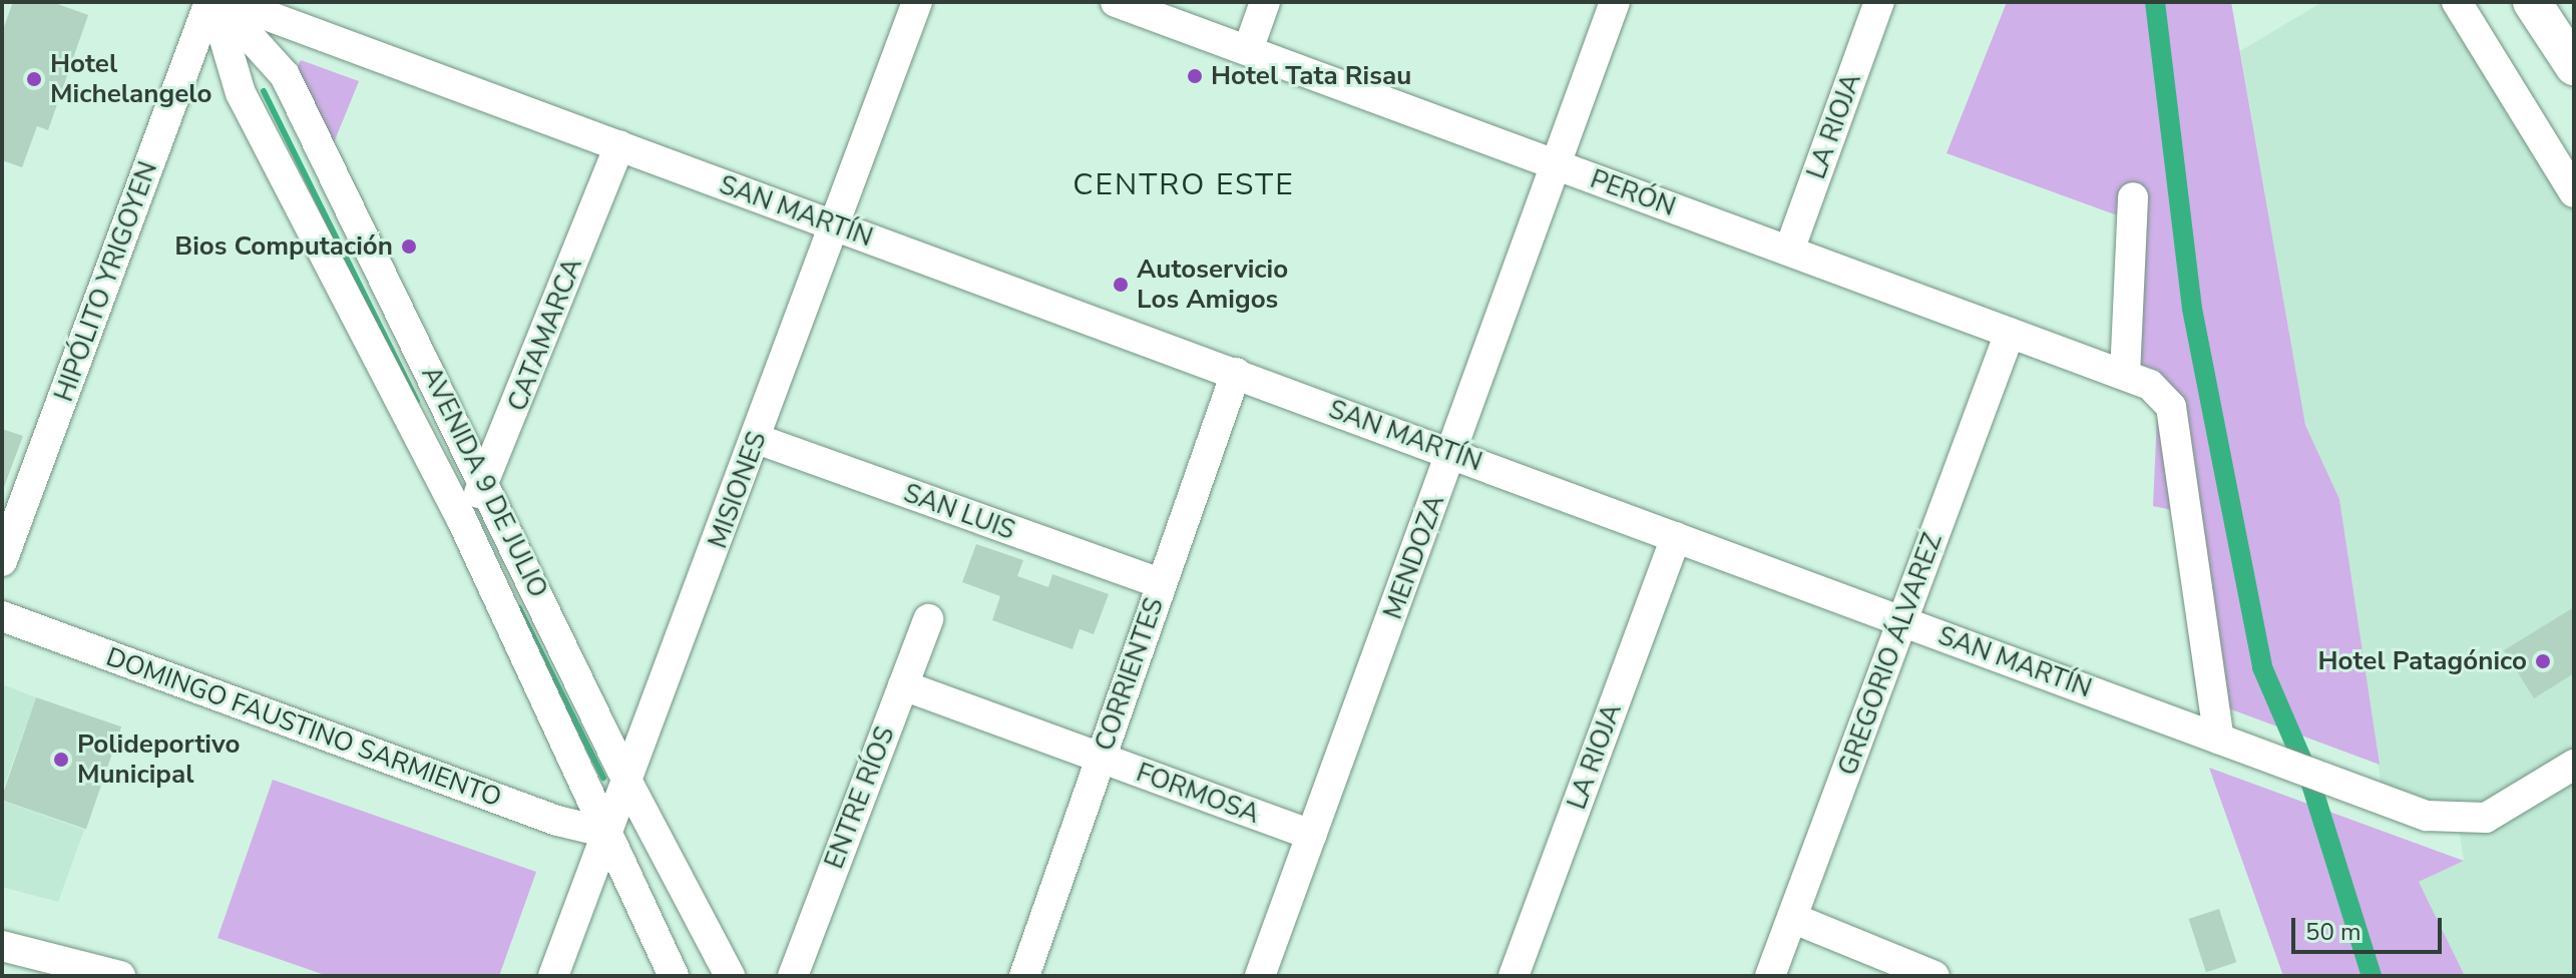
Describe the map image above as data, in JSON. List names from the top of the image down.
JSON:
{
  "streets": {
    "street": [
      "LA RIOJA",
      "PERÓN",
      "SAN MARTÍN",
      "HIPÓLITO YRIGOYEN",
      "CATAMARCA",
      "AVENIDA 9 DE JULIO",
      "MISIONES",
      "SAN LUIS",
      "MENDOZA",
      "GREGORIO ÁLVAREZ",
      "CORRIENTES",
      "DOMINGO FAUSTINO SARMIENTO",
      "FORMOSA",
      "ENTRE RÍOS"
    ]
  },
  "crossings": [
    ["LA RIOJA", "PERÓN"],
    ["LA RIOJA", "SAN MARTÍN"],
    ["PERÓN", "MENDOZA"],
    ["PERÓN", "GREGORIO ÁLVAREZ"],
    ["SAN MARTÍN", "CATAMARCA"],
    ["SAN MARTÍN", "MISIONES"],
    ["SAN MARTÍN", "MENDOZA"],
    ["SAN MARTÍN", "GREGORIO ÁLVAREZ"],
    ["SAN MARTÍN", "CORRIENTES"],
    ["HIPÓLITO YRIGOYEN", "AVENIDA 9 DE JULIO"],
    ["CATAMARCA", "AVENIDA 9 DE JULIO"],
    ["AVENIDA 9 DE JULIO", "MISIONES"],
    ["AVENIDA 9 DE JULIO", "DOMINGO FAUSTINO SARMIENTO"],
    ["MISIONES", "SAN LUIS"],
    ["MISIONES", "DOMINGO FAUSTINO SARMIENTO"],
    ["SAN LUIS", "CORRIENTES"],
    ["MENDOZA", "FORMOSA"],
    ["CORRIENTES", "FORMOSA"],
    ["FORMOSA", "ENTRE RÍOS"]
  ],
  "districts": ["CENTRO ESTE"],
  "places": [
    "Hotel Tata Risau",
    "Hotel Michelangelo",
    "Bios Computación",
    "Autoservicio Los Amigos",
    "Hotel Patagónico",
    "Polideportivo Municipal"
  ],
  "scale_bar": "50 m"
}
